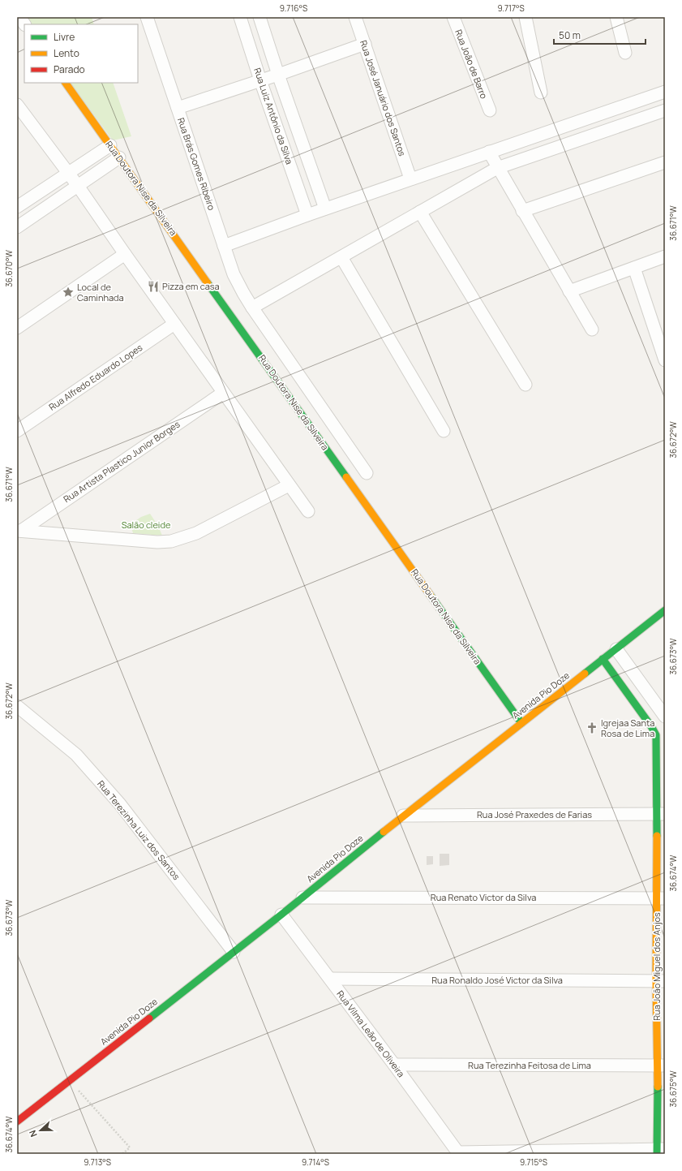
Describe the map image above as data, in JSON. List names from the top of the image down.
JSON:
{
  "streets": {
    "street": [
      "Rua João de Barro",
      "Rua José Januário dos Santos",
      "Rua Luiz Antônio da Silva",
      "Rua Brás Gomes Ribeiro",
      "Rua Doutora Nise da Silveira",
      "Rua Alfredo Eduardo Lopes",
      "Rua Artista Plastico Junior Borges",
      "Avenida Pio Doze",
      "Rua José Praxedes de Farias",
      "Rua Terezinha Luiz dos Santos",
      "Rua Renato Victor da Silva",
      "Rua João Miguel dos Anjos",
      "Rua Ronaldo José Victor da Silva",
      "Rua Vilma Leão de Oliveira",
      "Rua Terezinha Feitosa de Lima"
    ]
  },
  "crossings": [
    ["Rua Doutora Nise da Silveira", "Avenida Pio Doze"],
    ["Avenida Pio Doze", "Rua José Praxedes de Farias"],
    ["Avenida Pio Doze", "Rua Terezinha Luiz dos Santos"],
    ["Avenida Pio Doze", "Rua Renato Victor da Silva"],
    ["Avenida Pio Doze", "Rua João Miguel dos Anjos"],
    ["Avenida Pio Doze", "Rua Vilma Leão de Oliveira"],
    ["Rua José Praxedes de Farias", "Rua João Miguel dos Anjos"],
    ["Rua Renato Victor da Silva", "Rua João Miguel dos Anjos"],
    ["Rua João Miguel dos Anjos", "Rua Ronaldo José Victor da Silva"],
    ["Rua João Miguel dos Anjos", "Rua Terezinha Feitosa de Lima"],
    ["Rua Ronaldo José Victor da Silva", "Rua Vilma Leão de Oliveira"],
    ["Rua Vilma Leão de Oliveira", "Rua Terezinha Feitosa de Lima"]
  ],
  "parks": ["Salão cleide"],
  "places": {
    "restaurant": ["Pizza em casa"],
    "place": ["Local de Caminhada"],
    "church": ["Igrejaa Santa Rosa de Lima"]
  },
  "legend": ["Livre", "Lento", "Parado"],
  "scale_bar": "50 m",
  "north": "left",
  "coordinates": [
    "9.716°S",
    "9.717°S",
    "36.671°W",
    "36.670°W",
    "36.672°W",
    "36.673°W",
    "36.674°W",
    "36.675°W",
    "9.713°S",
    "9.714°S",
    "9.715°S"
  ]
}
